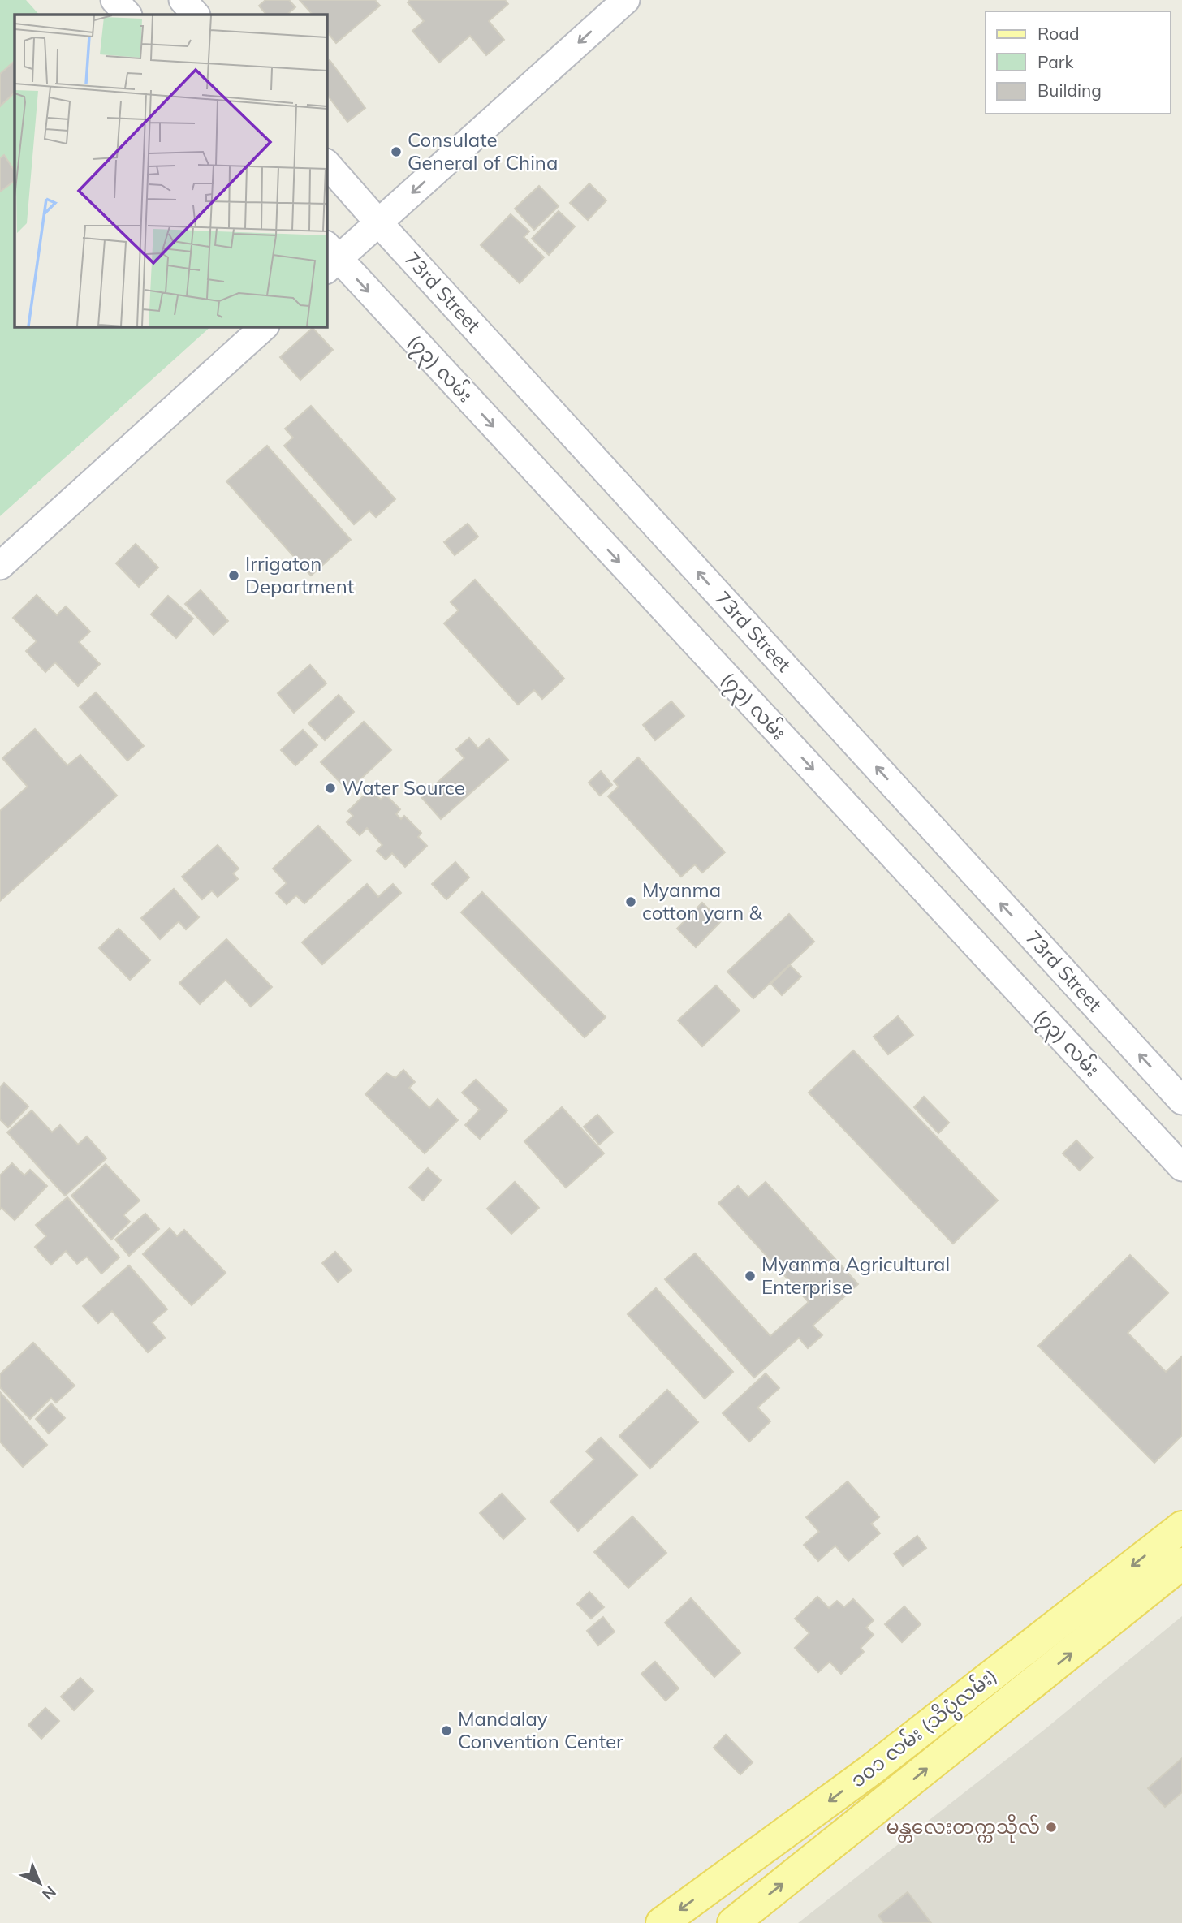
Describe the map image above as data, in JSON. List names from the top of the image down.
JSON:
{
  "streets": {
    "main road": ["73rd Street", "(၇၃) လမ်း", "၁၀၁ လမ်း (သိပ္ပံလမ်း)"]
  },
  "one_way": ["73rd Street", "(၇၃) လမ်း"],
  "places": [
    "Consulate General of China",
    "Irrigaton Department",
    "Water Source",
    "Myanma cotton yarn &",
    "Myanma Agricultural Enterprise",
    "Mandalay Convention Center",
    "မန္တလေးတက္ကသိုလ်"
  ],
  "legend": ["Road", "Park", "Building"],
  "north": "bottom right"
}
